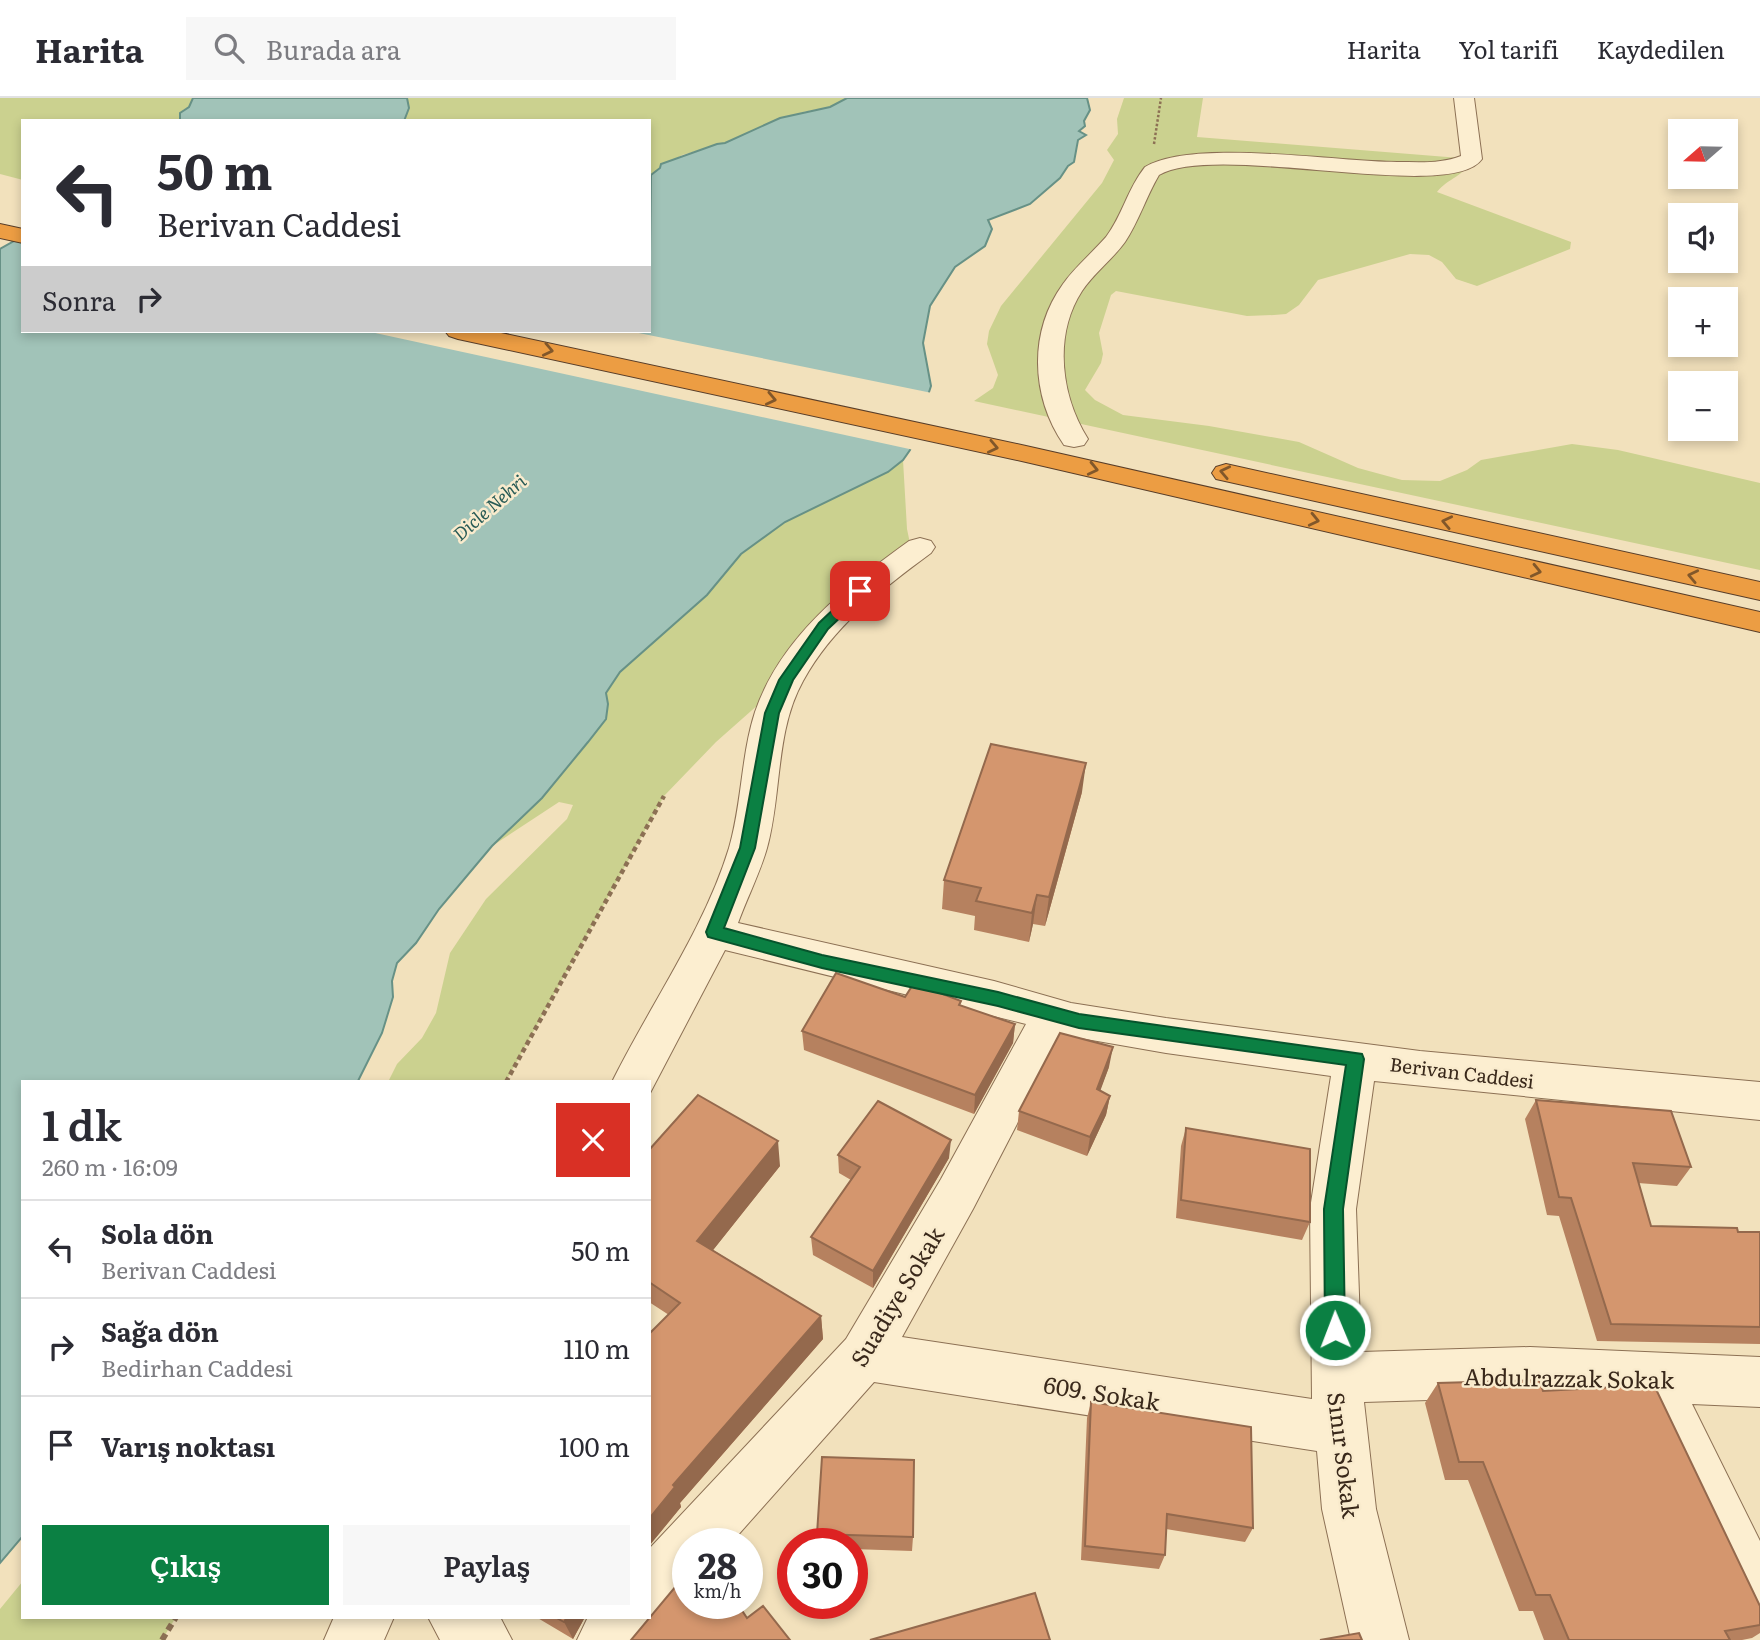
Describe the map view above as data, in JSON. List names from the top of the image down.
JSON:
{
  "streets": {
    "street": [
      "Berivan Caddesi",
      "Suadiye Sokak",
      "Abdulrazzak Sokak",
      "609. Sokak",
      "Sınır Sokak"
    ]
  },
  "crossings": [
    ["Berivan Caddesi", "Suadiye Sokak"],
    ["Berivan Caddesi", "Sınır Sokak"],
    ["Suadiye Sokak", "609. Sokak"],
    ["Abdulrazzak Sokak", "Sınır Sokak"],
    ["609. Sokak", "Sınır Sokak"]
  ],
  "water": ["Dicle Nehri"],
  "north": "left",
  "page": {
    "header": "Harita",
    "search": "Burada ara",
    "nav": ["Harita", "Yol tarifi", "Kaydedilen"],
    "map_buttons": ["+", "−"],
    "turn": ["50 m", "Berivan Caddesi"],
    "then": "Sonra",
    "heading": ["1 dk", "260 m · 16:09"],
    "list": [
      {
        "name": "Sola dön",
        "note": "Berivan Caddesi",
        "value": "50 m"
      },
      {
        "name": "Sağa dön",
        "note": "Bedirhan Caddesi",
        "value": "110 m"
      },
      {
        "name": "Varış noktası",
        "value": "100 m"
      }
    ],
    "buttons": ["Çıkış", "Paylaş"],
    "speed": "28 km/h",
    "limit": "30"
  }
}
